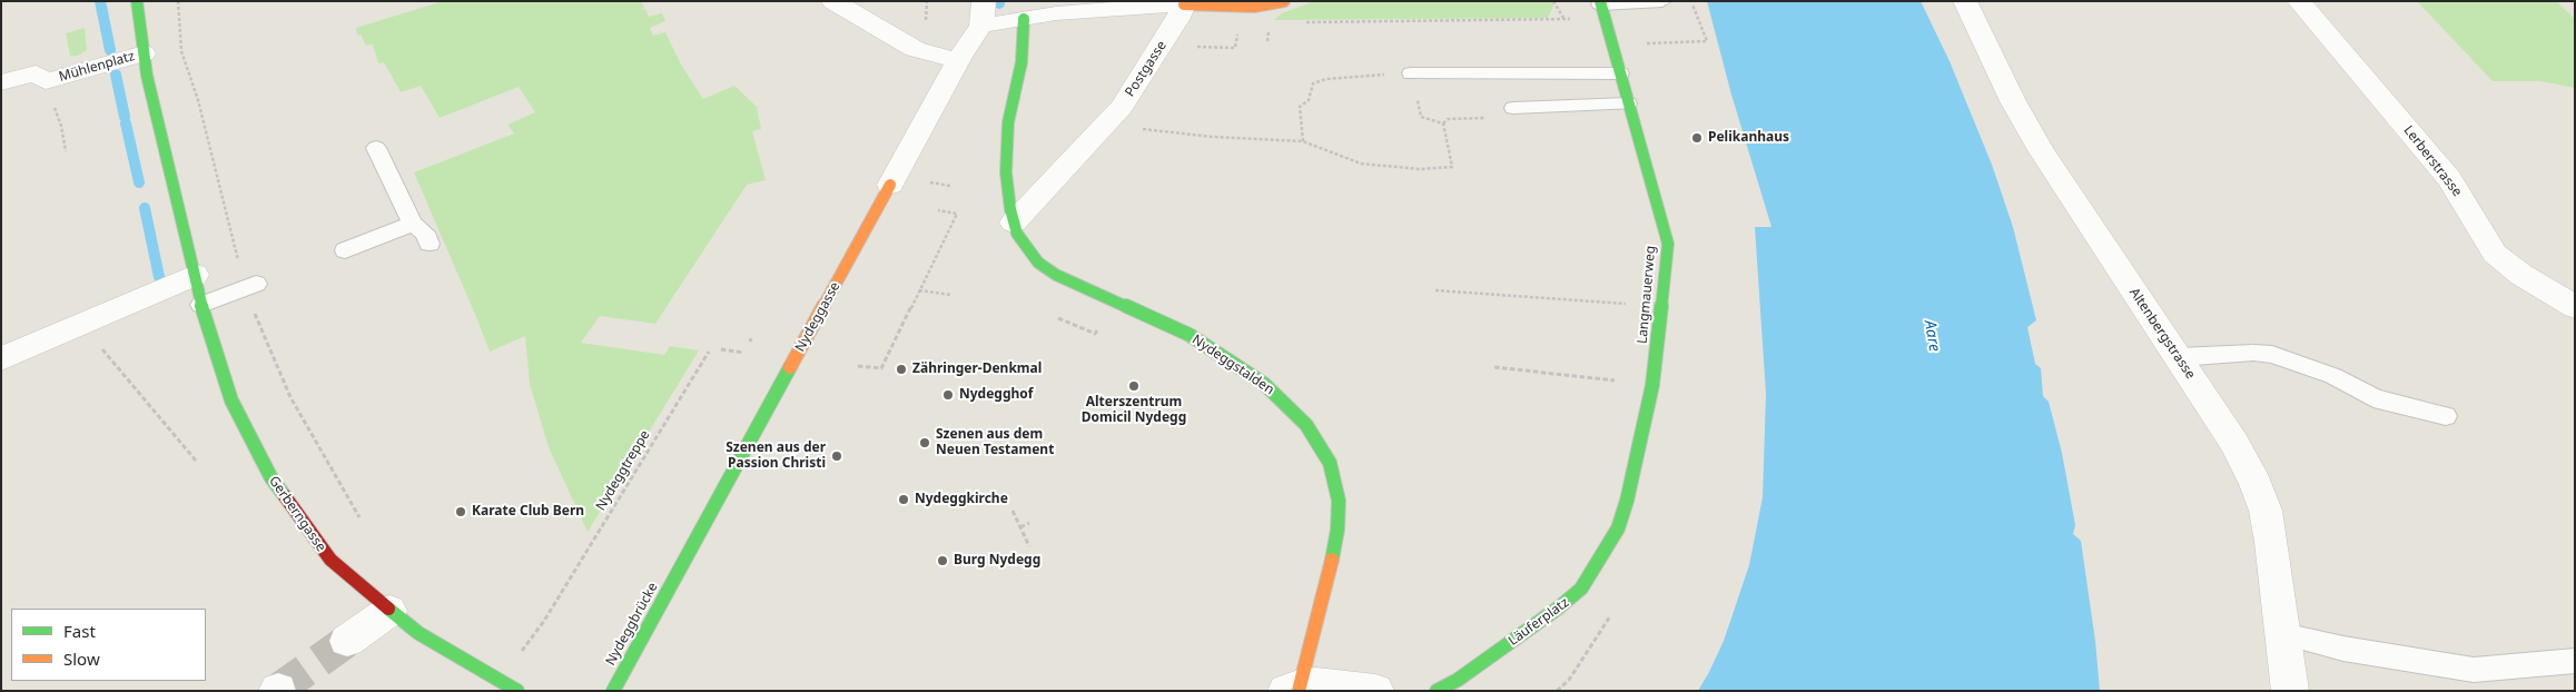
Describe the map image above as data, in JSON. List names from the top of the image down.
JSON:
{
  "streets": {
    "street": [
      "Mühlenplatz",
      "Postgasse",
      "Lerberstrasse",
      "Langmauerweg",
      "Nydeggasse",
      "Altenbergstrasse",
      "Nydeggstalden",
      "Gerberngasse",
      "Läuferplatz",
      "Nydeggbrücke"
    ],
    "path": ["Nydeggtreppe"]
  },
  "crossings": [
    ["Mühlenplatz", "Gerberngasse"],
    ["Postgasse", "Nydeggstalden"],
    ["Langmauerweg", "Läuferplatz"],
    ["Nydeggasse", "Nydeggbrücke"]
  ],
  "water": ["Aare"],
  "places": [
    "Pelikanhaus",
    "Zähringer-Denkmal",
    "Alterszentrum Domicil Nydegg",
    "Nydegghof",
    "Szenen aus dem Neuen Testament",
    "Szenen aus der Passion Christi",
    "Nydeggkirche",
    "Karate Club Bern",
    "Burg Nydegg"
  ],
  "legend": ["Fast", "Slow"]
}
